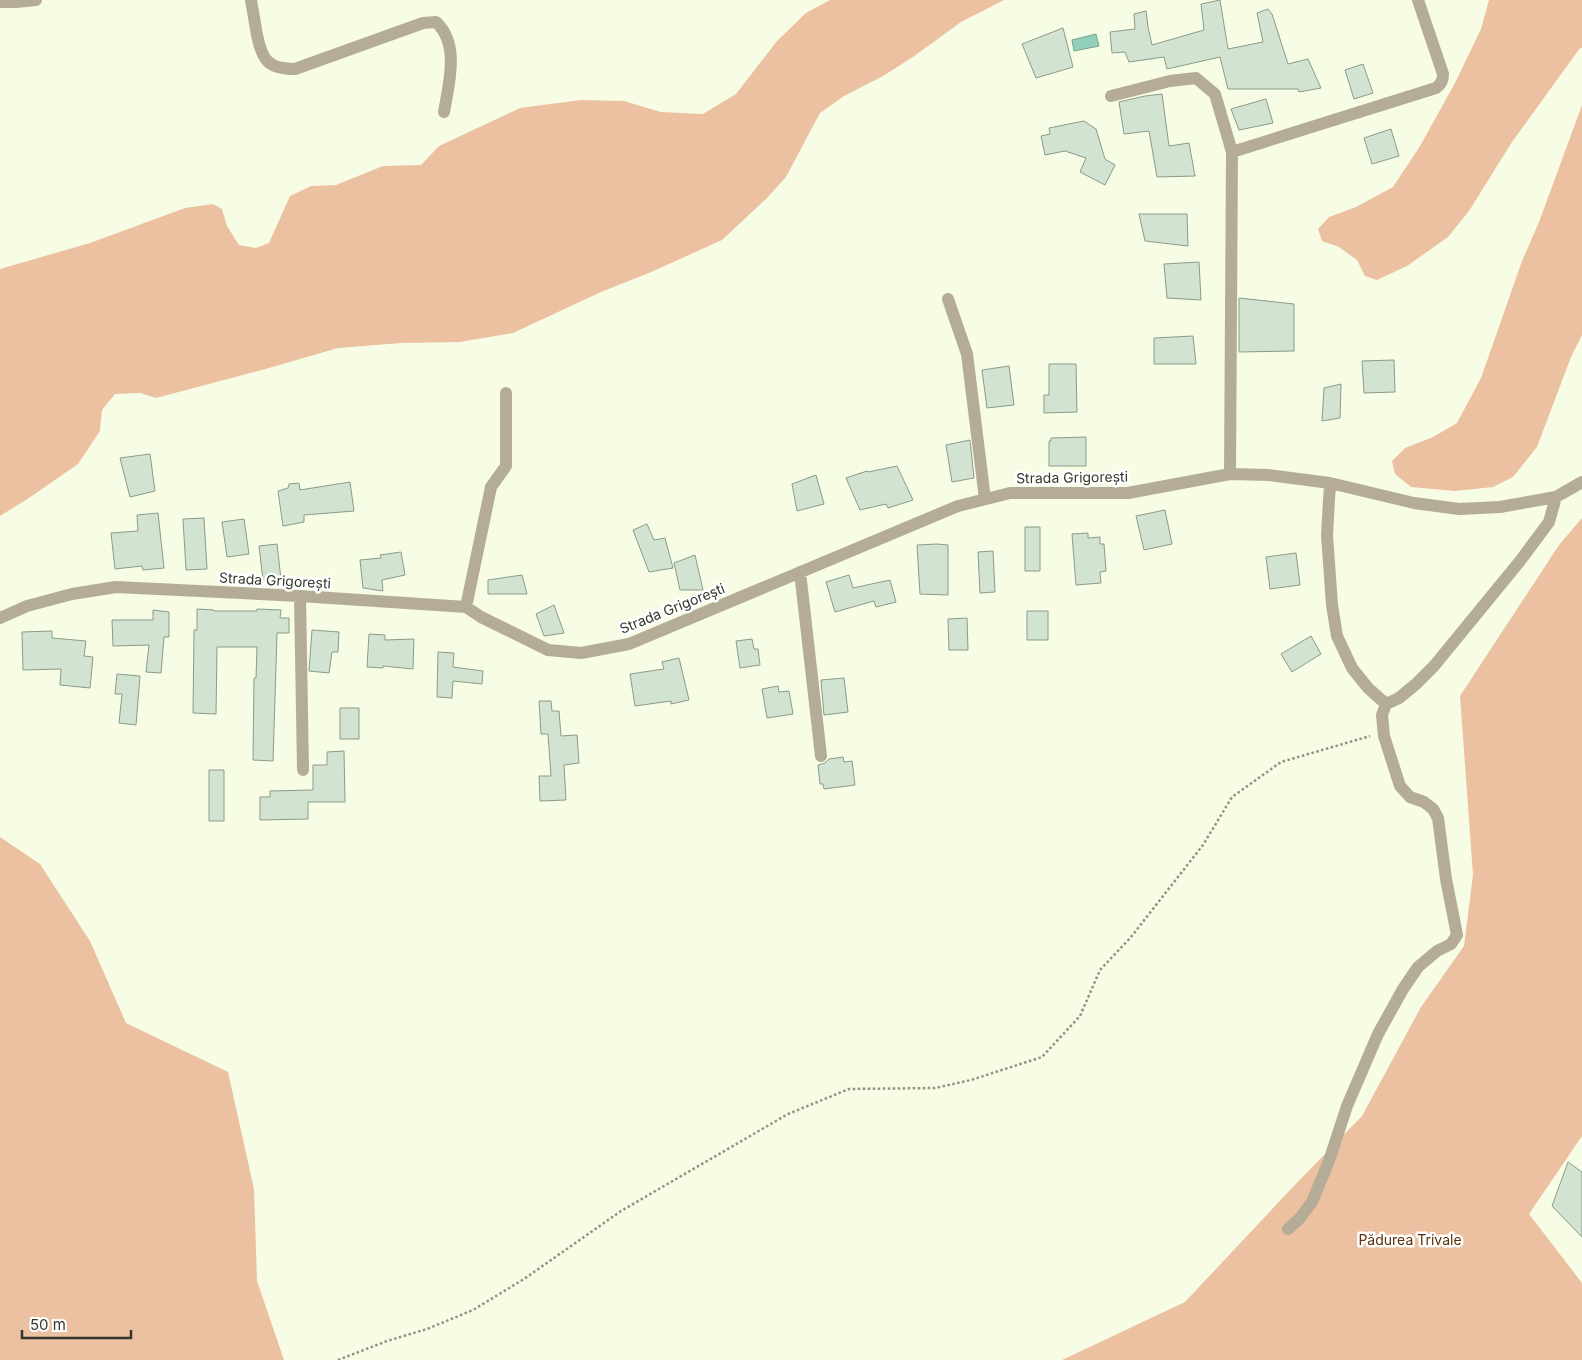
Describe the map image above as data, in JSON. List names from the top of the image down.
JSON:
{
  "streets": {
    "street": ["Strada Grigorești"]
  },
  "parks": ["Pădurea Trivale"],
  "scale_bar": "50 m"
}
